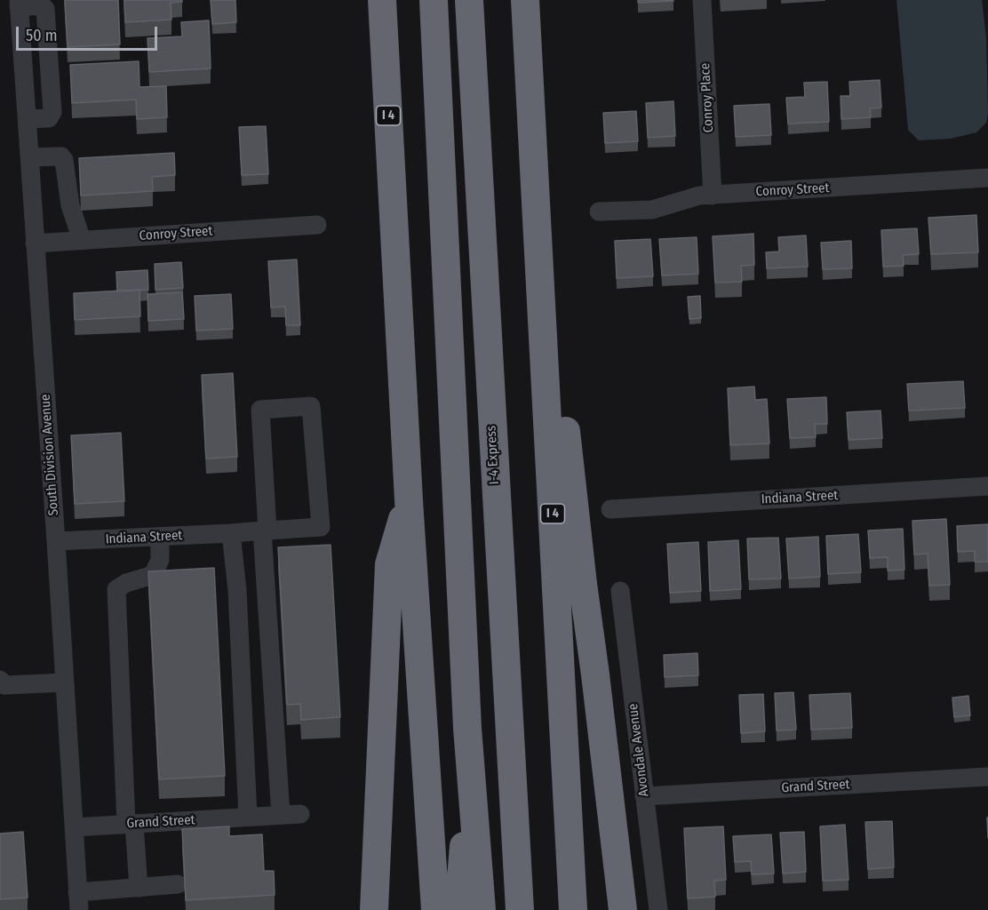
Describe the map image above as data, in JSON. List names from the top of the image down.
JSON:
{
  "streets": {
    "highway": ["I 4", "I-4 Express"],
    "street": [
      "Conroy Place",
      "Conroy Street",
      "South Division Avenue",
      "Indiana Street",
      "Avondale Avenue",
      "Grand Street"
    ]
  },
  "crossings": [
    ["Conroy Place", "Conroy Street"],
    ["Conroy Street", "South Division Avenue"],
    ["South Division Avenue", "Indiana Street"],
    ["South Division Avenue", "Grand Street"],
    ["Avondale Avenue", "Grand Street"]
  ],
  "scale_bar": "50 m"
}
